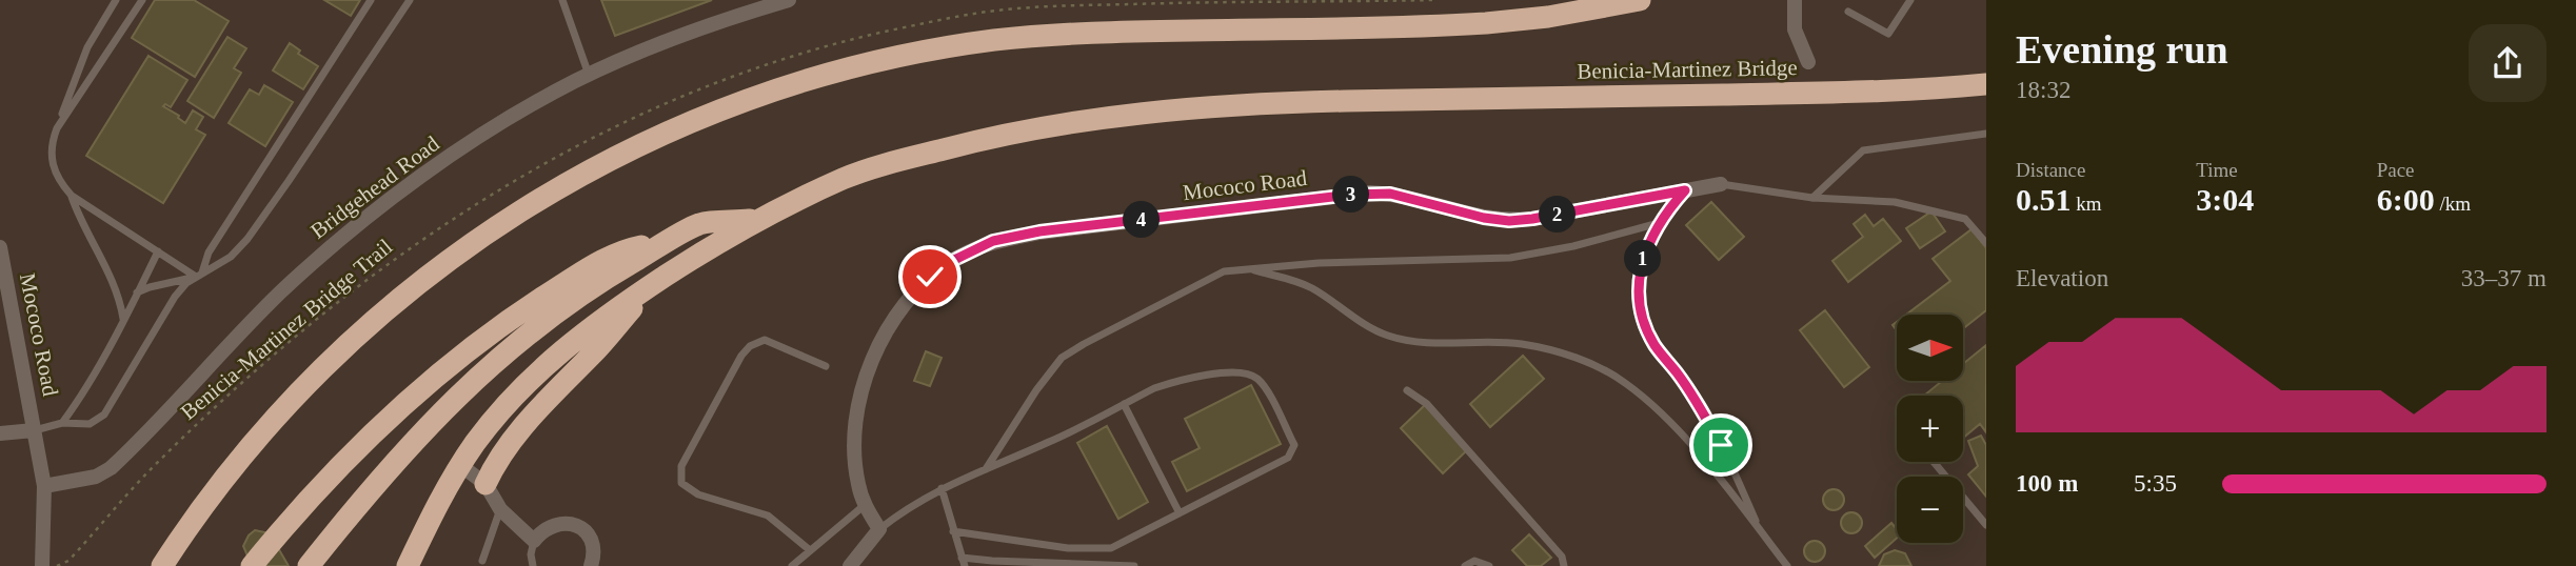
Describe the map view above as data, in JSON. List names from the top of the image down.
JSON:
{
  "streets": {
    "highway": ["Benicia-Martinez Bridge"],
    "street": ["Mococo Road", "Bridgehead Road"],
    "path": ["Benicia-Martinez Bridge Trail"]
  },
  "crossings": [
    ["Mococo Road", "Bridgehead Road"]
  ],
  "north": "right",
  "page": {
    "heading": ["Evening run", "18:32"],
    "stats": [
      ["Distance", "0.51 km"],
      ["Time", "3:04"],
      ["Pace", "6:00 /km"]
    ],
    "pins": [
      "3",
      "2",
      "4",
      "1"
    ],
    "chart": ["Elevation", "33–37 m"],
    "map_buttons": ["+", "−"],
    "list": [
      {
        "name": "100 m",
        "note": "5:35"
      }
    ]
  }
}
